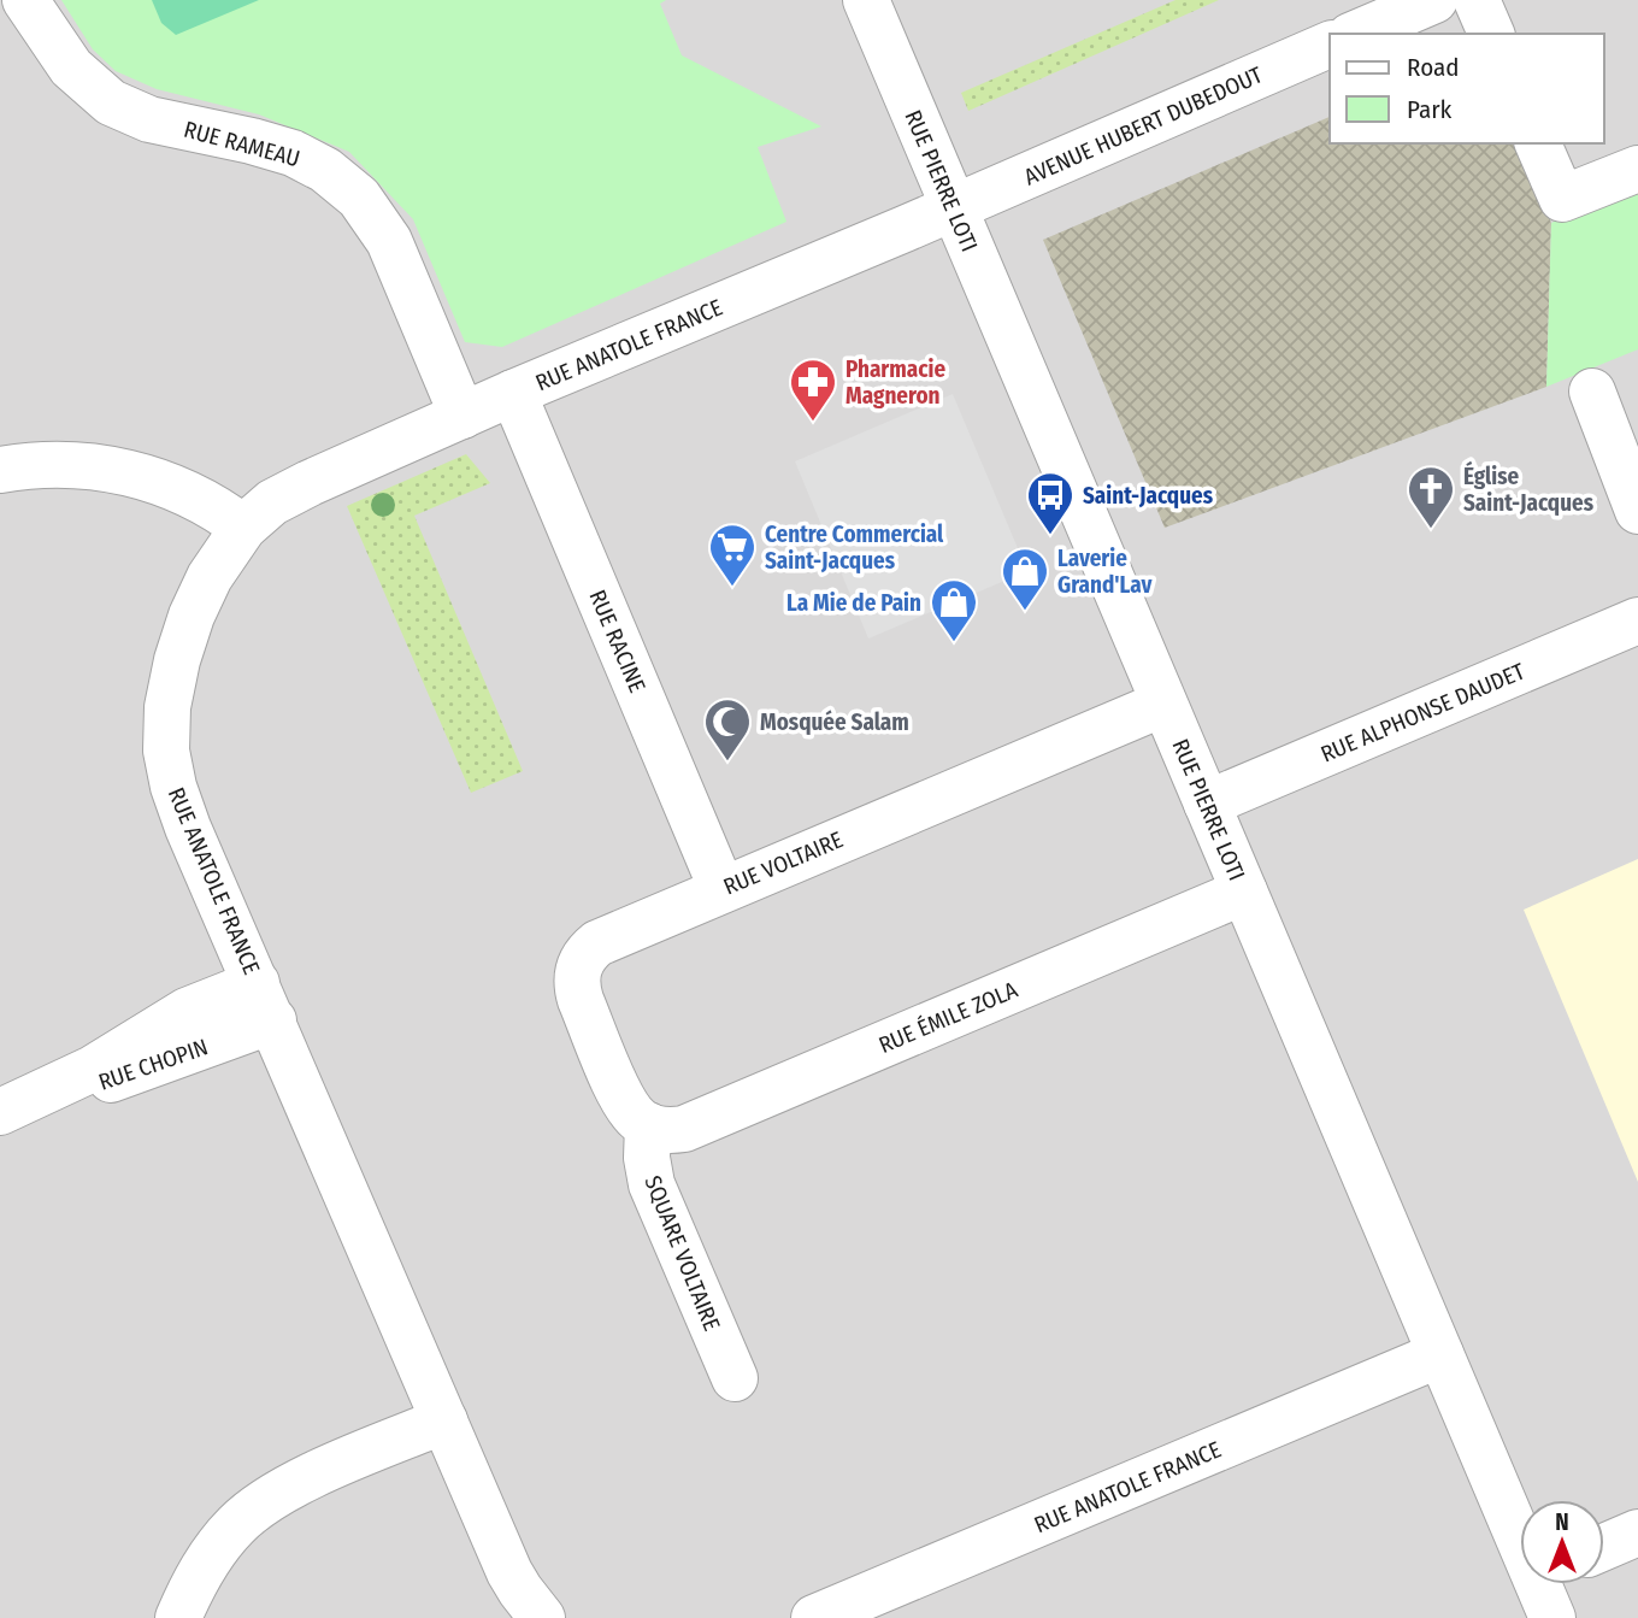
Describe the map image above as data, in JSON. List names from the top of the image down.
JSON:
{
  "streets": {
    "street": [
      "AVENUE HUBERT DUBEDOUT",
      "RUE RAMEAU",
      "RUE PIERRE LOTI",
      "RUE ANATOLE FRANCE",
      "RUE RACINE",
      "RUE ALPHONSE DAUDET",
      "RUE VOLTAIRE",
      "RUE ÉMILE ZOLA",
      "RUE CHOPIN",
      "SQUARE VOLTAIRE"
    ]
  },
  "crossings": [
    ["AVENUE HUBERT DUBEDOUT", "RUE PIERRE LOTI"],
    ["AVENUE HUBERT DUBEDOUT", "RUE ANATOLE FRANCE"],
    ["RUE RAMEAU", "RUE ANATOLE FRANCE"],
    ["RUE PIERRE LOTI", "RUE ANATOLE FRANCE"],
    ["RUE PIERRE LOTI", "RUE ALPHONSE DAUDET"],
    ["RUE PIERRE LOTI", "RUE VOLTAIRE"],
    ["RUE PIERRE LOTI", "RUE ÉMILE ZOLA"],
    ["RUE ANATOLE FRANCE", "RUE RACINE"],
    ["RUE ANATOLE FRANCE", "RUE CHOPIN"],
    ["RUE RACINE", "RUE VOLTAIRE"],
    ["RUE VOLTAIRE", "RUE ÉMILE ZOLA"],
    ["RUE VOLTAIRE", "SQUARE VOLTAIRE"],
    ["RUE ÉMILE ZOLA", "SQUARE VOLTAIRE"]
  ],
  "places": {
    "pharmacy": ["Pharmacie Magneron"],
    "church": ["Église Saint-Jacques"],
    "bus stop": ["Saint-Jacques"],
    "supermarket": ["Centre Commercial Saint-Jacques"],
    "shop": ["Laverie Grand'Lav", "La Mie de Pain"],
    "mosque": ["Mosquée Salam"]
  },
  "legend": ["Road", "Park"],
  "north": "top"
}
